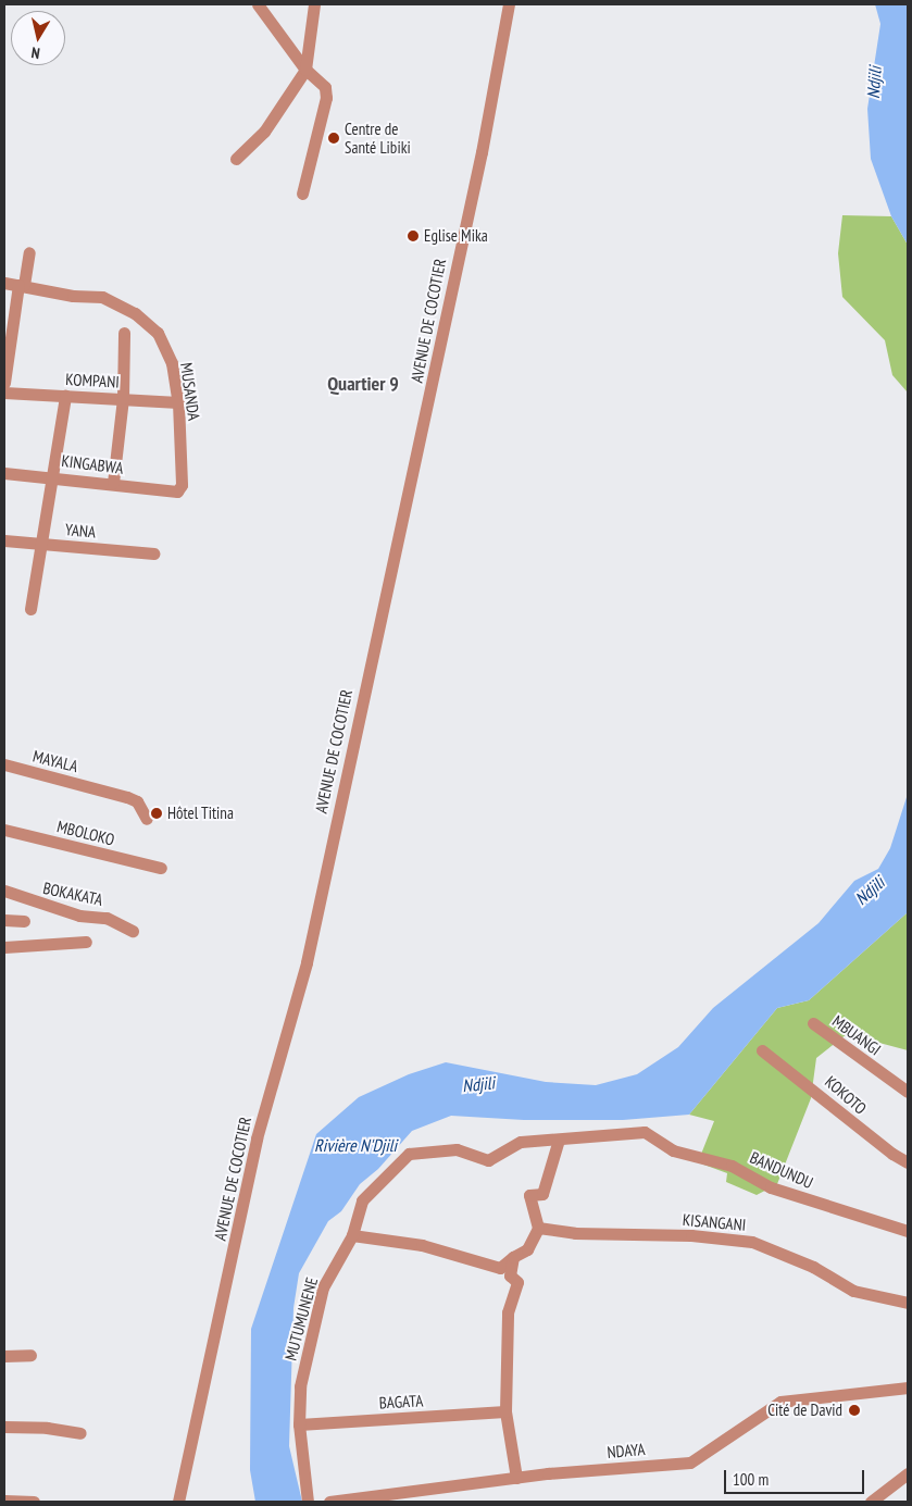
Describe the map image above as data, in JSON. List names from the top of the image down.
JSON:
{
  "streets": {
    "street": [
      "AVENUE DE COCOTIER",
      "KOMPANI",
      "MUSANDA",
      "KINGABWA",
      "YANA",
      "MAYALA",
      "MBOLOKO",
      "BOKAKATA",
      "MBUANGI",
      "KOKOTO",
      "BANDUNDU",
      "KISANGANI",
      "MUTUMUNENE",
      "BAGATA",
      "NDAYA"
    ]
  },
  "crossings": [
    ["KOMPANI", "MUSANDA"],
    ["MUSANDA", "KINGABWA"],
    ["BANDUNDU", "MUTUMUNENE"],
    ["MUTUMUNENE", "BAGATA"]
  ],
  "districts": ["Quartier 9"],
  "water": ["Ndjili", "Rivière N'Djili"],
  "places": [
    "Centre de Santé Libiki",
    "Eglise Mika",
    "Hôtel Titina",
    "Cité de David"
  ],
  "scale_bar": "100 m",
  "north": "bottom"
}
